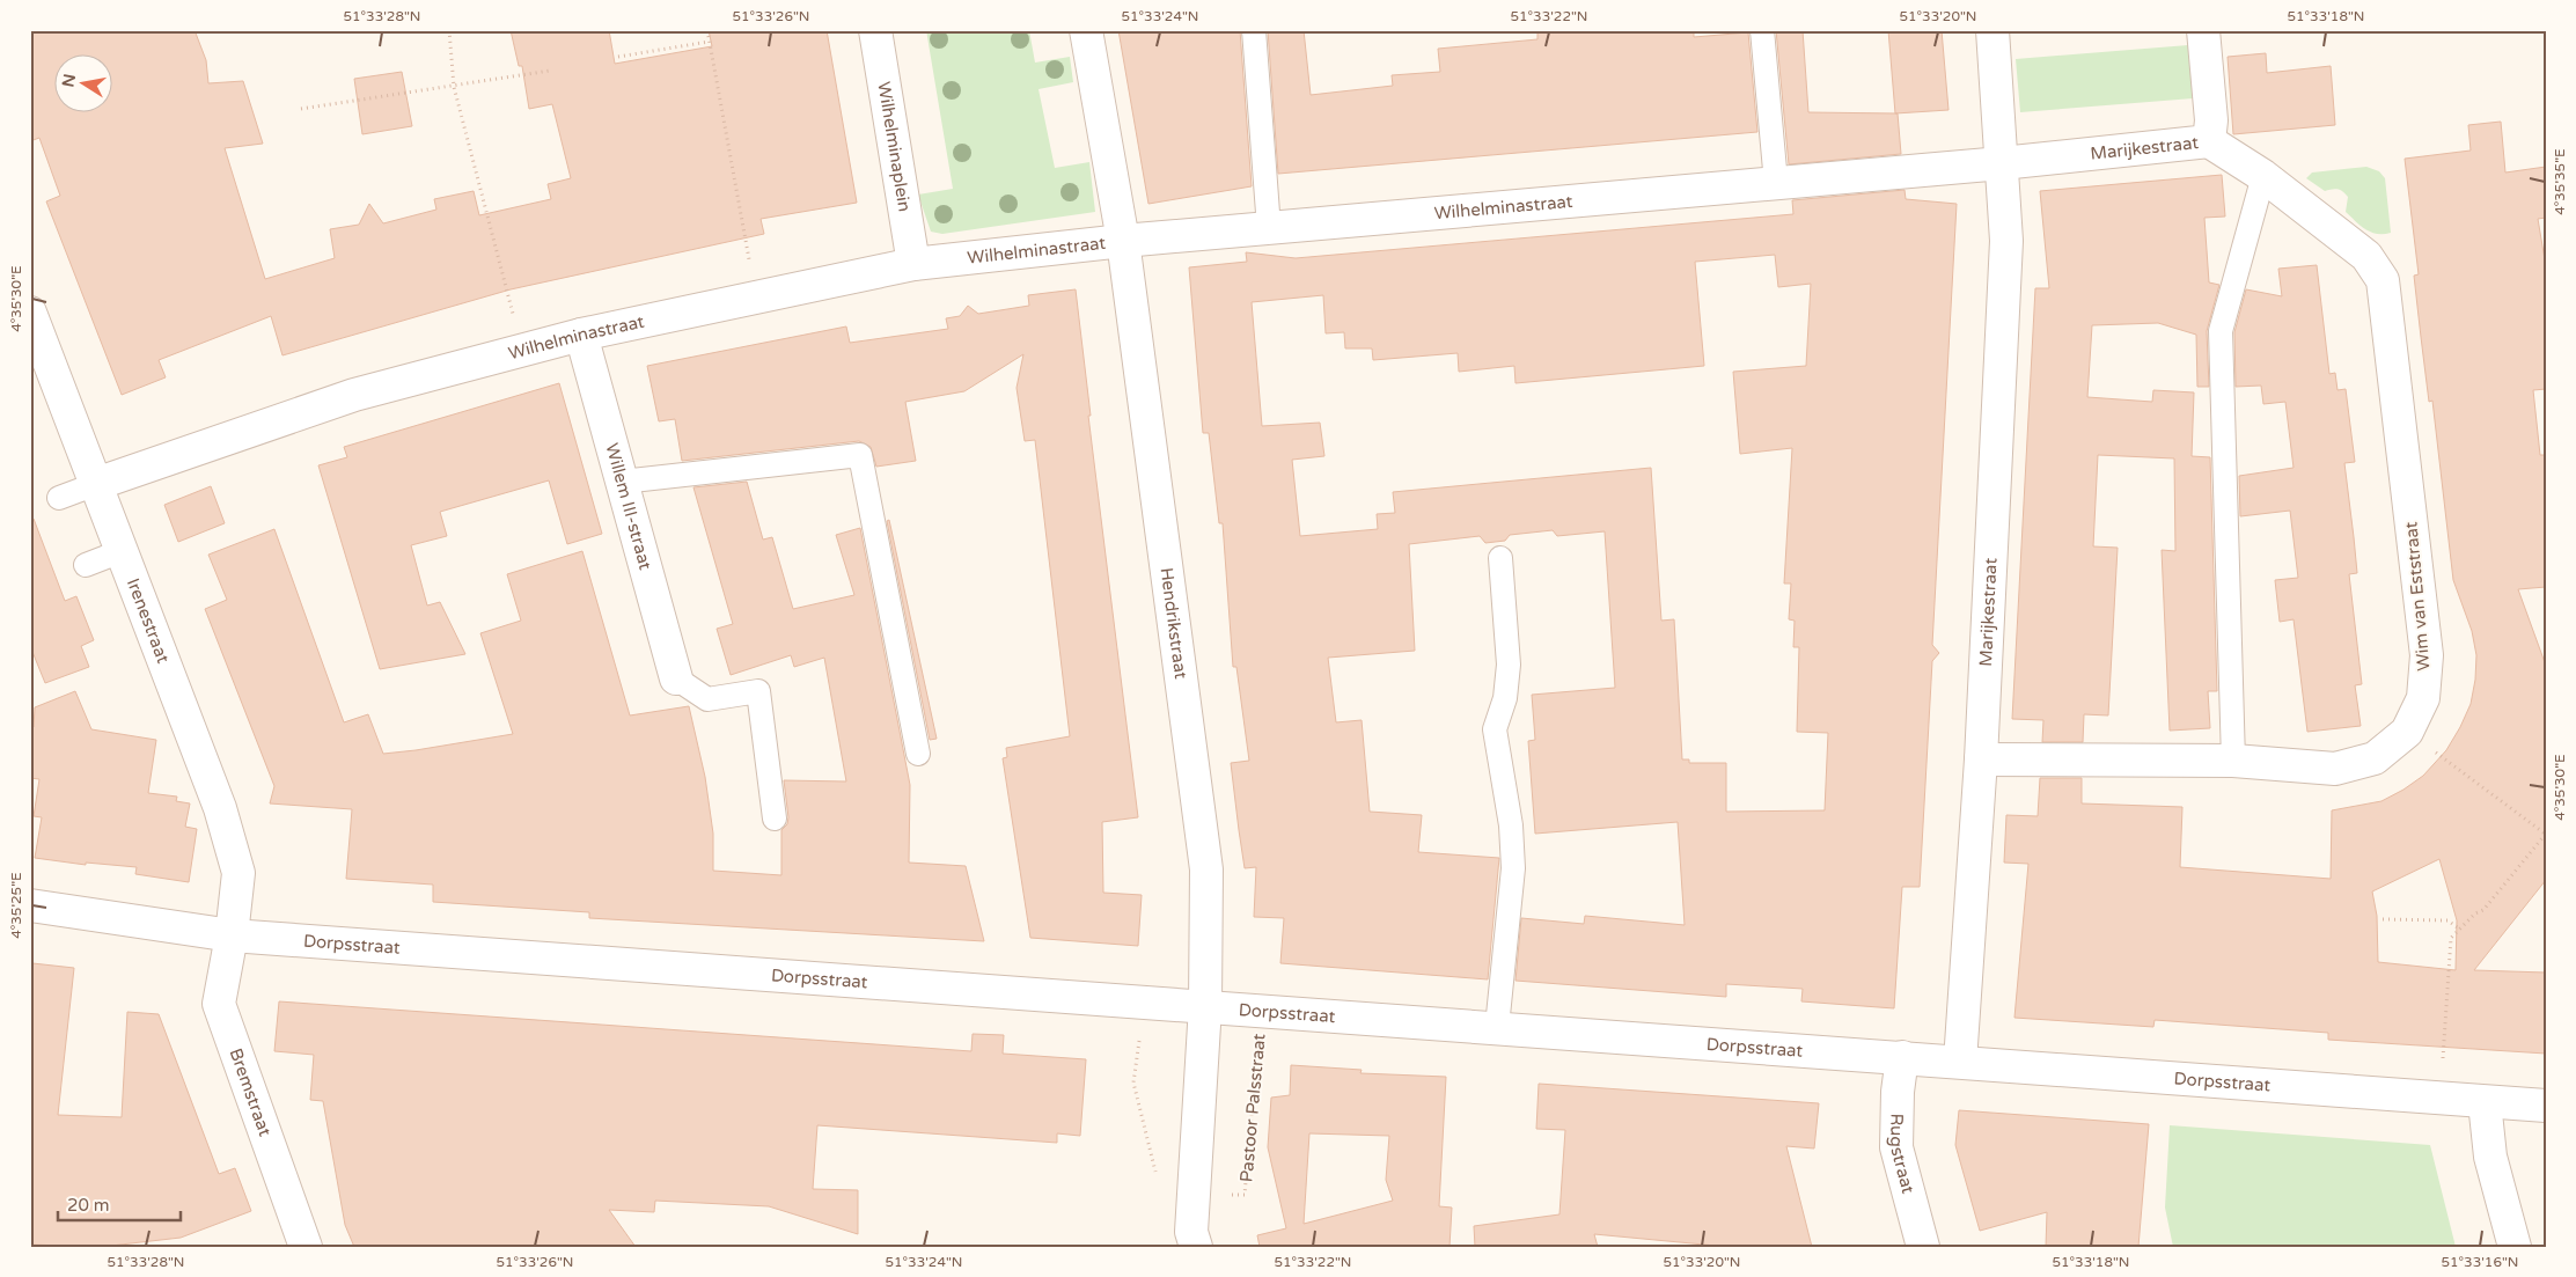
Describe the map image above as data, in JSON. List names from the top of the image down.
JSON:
{
  "streets": {
    "street": [
      "Wilhelminaplein",
      "Marijkestraat",
      "Wilhelminastraat",
      "Willem III-straat",
      "Wim van Eststraat",
      "Irenestraat",
      "Hendrikstraat",
      "Dorpsstraat",
      "Bremstraat",
      "Rugstraat"
    ],
    "path": ["Pastoor Palsstraat"]
  },
  "crossings": [
    ["Wilhelminaplein", "Wilhelminastraat"],
    ["Marijkestraat", "Wilhelminastraat"],
    ["Marijkestraat", "Wim van Eststraat"],
    ["Marijkestraat", "Dorpsstraat"],
    ["Wilhelminastraat", "Willem III-straat"],
    ["Wilhelminastraat", "Irenestraat"],
    ["Wilhelminastraat", "Hendrikstraat"],
    ["Irenestraat", "Dorpsstraat"],
    ["Irenestraat", "Bremstraat"],
    ["Hendrikstraat", "Dorpsstraat"],
    ["Dorpsstraat", "Bremstraat"],
    ["Dorpsstraat", "Pastoor Palsstraat"],
    ["Dorpsstraat", "Rugstraat"]
  ],
  "scale_bar": "20 m",
  "north": "left",
  "coordinates": [
    "51°33'28\"N",
    "51°33'26\"N",
    "51°33'24\"N",
    "51°33'22\"N",
    "51°33'20\"N",
    "51°33'18\"N",
    "4°35'35\"E",
    "4°35'30\"E",
    "4°35'25\"E",
    "51°33'16\"N"
  ]
}
